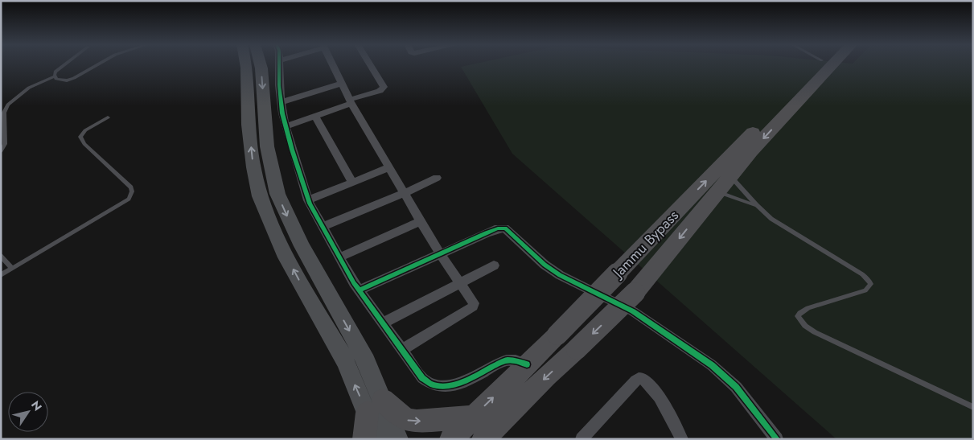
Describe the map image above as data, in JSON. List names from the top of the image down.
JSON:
{
  "streets": {
    "highway": ["Jammu Bypass"]
  },
  "north": "top right"
}
